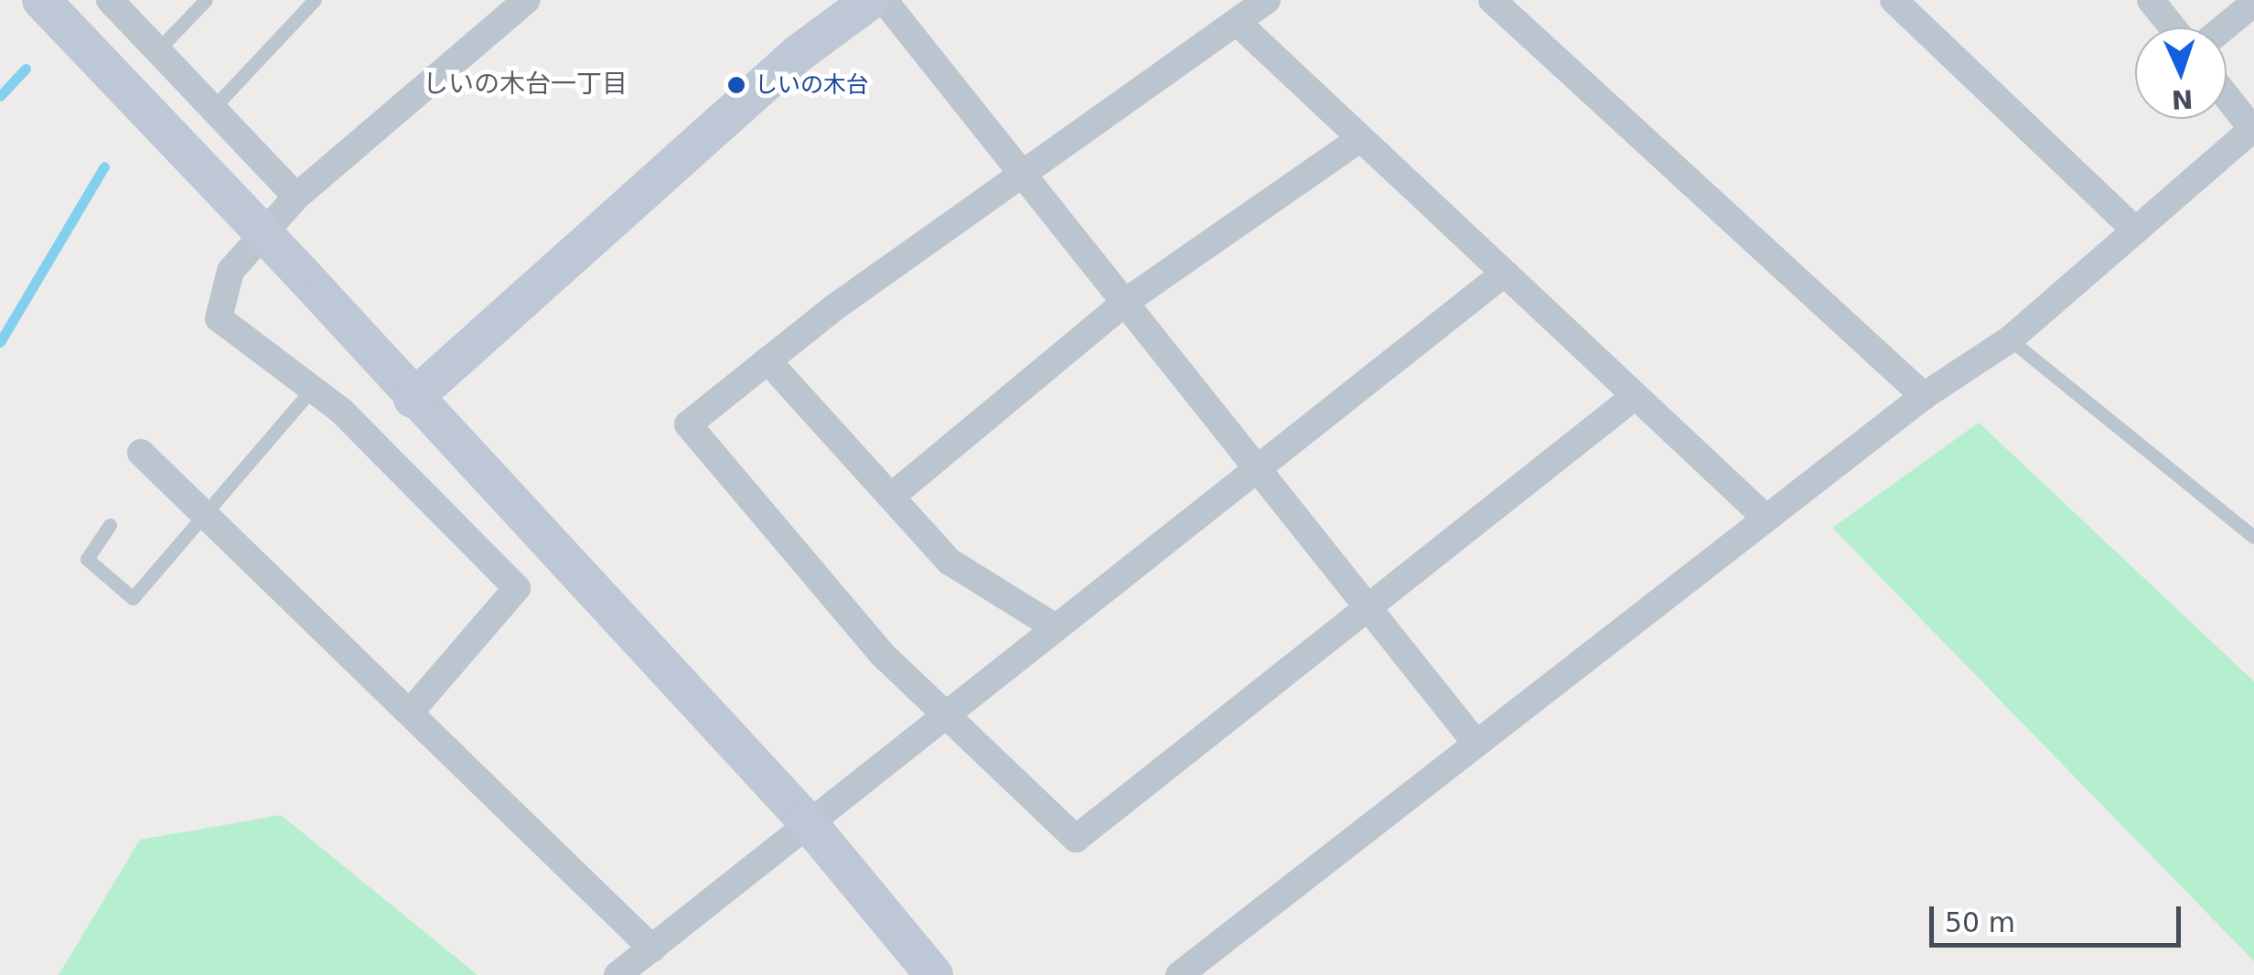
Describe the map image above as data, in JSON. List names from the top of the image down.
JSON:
{
  "districts": ["しいの木台一丁目"],
  "places": ["しいの木台"],
  "scale_bar": "50 m",
  "north": "bottom"
}
